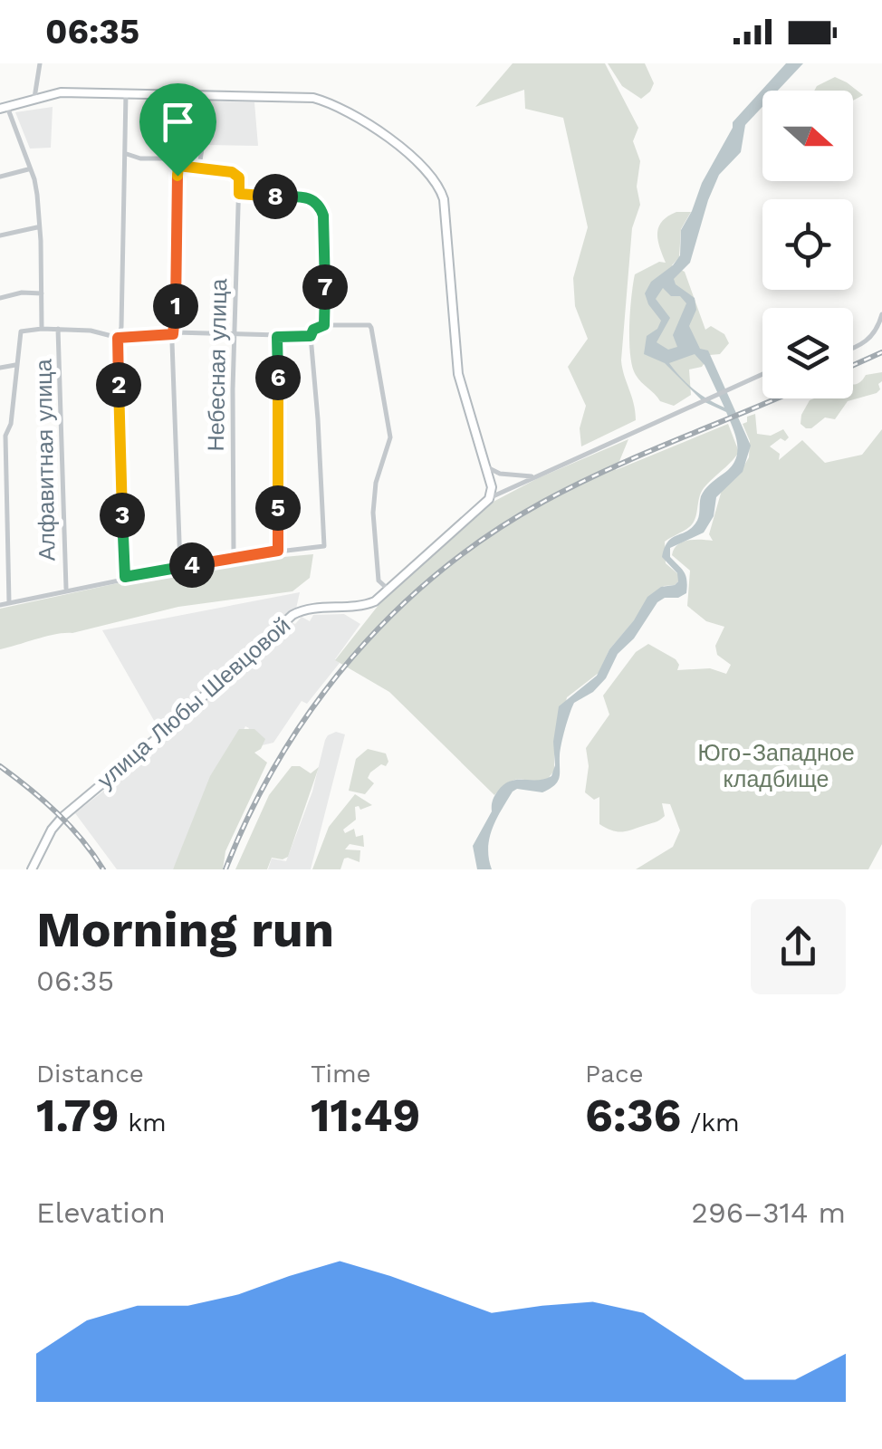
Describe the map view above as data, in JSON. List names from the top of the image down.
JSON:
{
  "streets": {
    "street": ["Небесная улица", "Алфавитная улица", "улица Любы Шевцовой"]
  },
  "parks": ["Юго-Западное кладбище"],
  "north": "right",
  "page": {
    "status": "06:35",
    "pins": [
      "8",
      "7",
      "1",
      "6",
      "2",
      "5",
      "3",
      "4"
    ],
    "heading": ["Morning run", "06:35"],
    "stats": [
      ["Distance", "1.79 km"],
      ["Time", "11:49"],
      ["Pace", "6:36 /km"]
    ],
    "chart": ["Elevation", "296–314 m"]
  }
}
